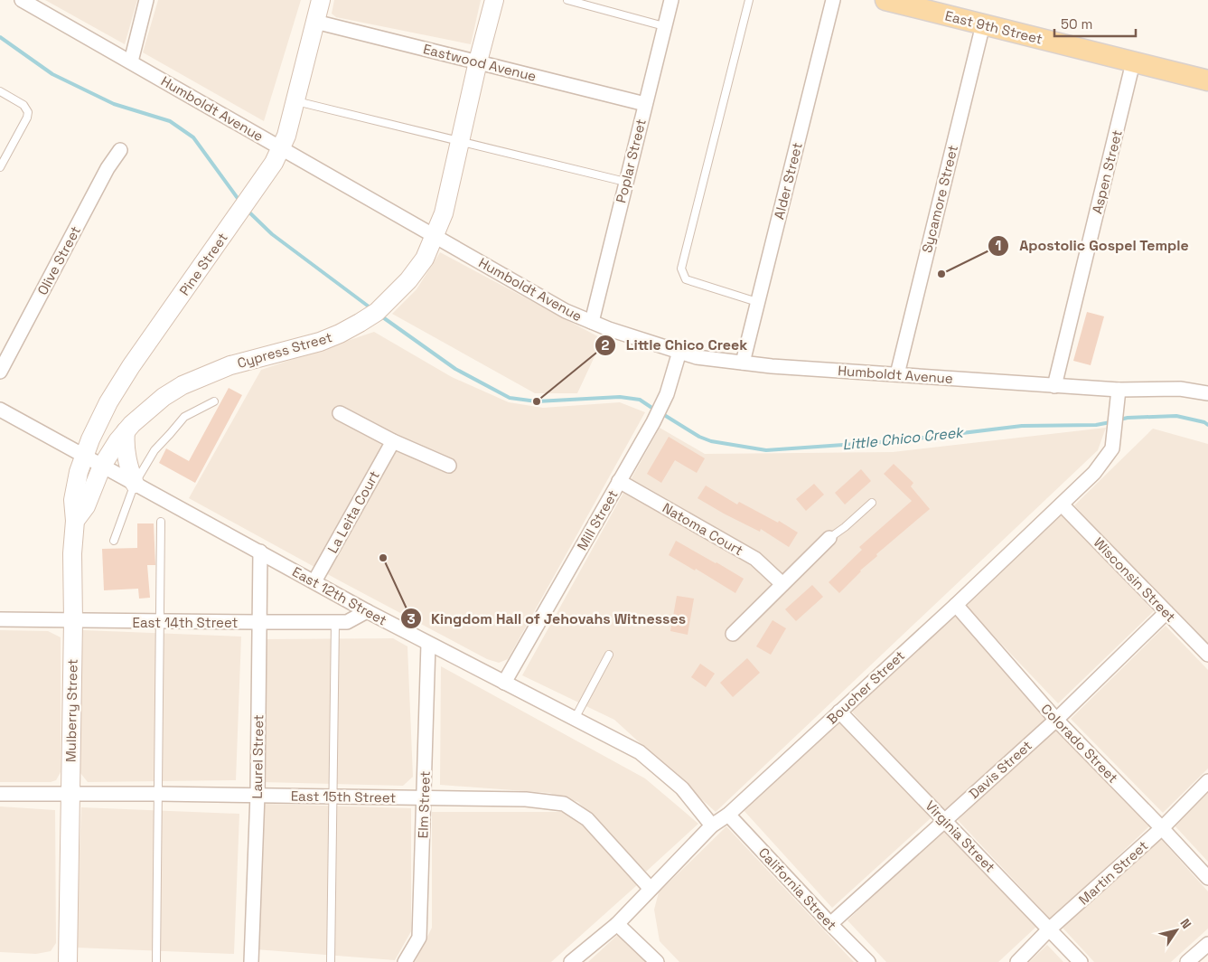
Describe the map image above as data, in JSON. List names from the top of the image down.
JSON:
{
  "streets": {
    "main road": ["East 9th Street"],
    "street": [
      "Eastwood Avenue",
      "Humboldt Avenue",
      "Poplar Street",
      "Aspen Street",
      "Alder Street",
      "Sycamore Street",
      "Olive Street",
      "Pine Street",
      "Cypress Street",
      "La Leita Court",
      "Mill Street",
      "Natoma Court",
      "Wisconsin Street",
      "East 12th Street",
      "East 14th Street",
      "Boucher Street",
      "Mulberry Street",
      "Colorado Street",
      "Laurel Street",
      "Davis Street",
      "East 15th Street",
      "Elm Street",
      "Virginia Street",
      "Martin Street",
      "California Street"
    ]
  },
  "crossings": [
    ["East 9th Street", "Aspen Street"],
    ["East 9th Street", "Sycamore Street"],
    ["Eastwood Avenue", "Poplar Street"],
    ["Eastwood Avenue", "Pine Street"],
    ["Eastwood Avenue", "Cypress Street"],
    ["Humboldt Avenue", "Poplar Street"],
    ["Humboldt Avenue", "Aspen Street"],
    ["Humboldt Avenue", "Alder Street"],
    ["Humboldt Avenue", "Sycamore Street"],
    ["Humboldt Avenue", "Pine Street"],
    ["Humboldt Avenue", "Cypress Street"],
    ["Humboldt Avenue", "Mill Street"],
    ["Humboldt Avenue", "Boucher Street"],
    ["Pine Street", "East 12th Street"],
    ["Pine Street", "Mulberry Street"],
    ["Cypress Street", "East 12th Street"],
    ["Cypress Street", "Mulberry Street"],
    ["La Leita Court", "East 12th Street"],
    ["Mill Street", "Natoma Court"],
    ["Mill Street", "East 12th Street"],
    ["Wisconsin Street", "Boucher Street"],
    ["Wisconsin Street", "Davis Street"],
    ["East 12th Street", "East 14th Street"],
    ["East 12th Street", "Boucher Street"],
    ["East 12th Street", "Mulberry Street"],
    ["East 12th Street", "Laurel Street"],
    ["East 12th Street", "Elm Street"],
    ["East 14th Street", "Mulberry Street"],
    ["East 14th Street", "Laurel Street"],
    ["Boucher Street", "Colorado Street"],
    ["Boucher Street", "East 15th Street"],
    ["Boucher Street", "Virginia Street"],
    ["Boucher Street", "California Street"],
    ["Mulberry Street", "East 15th Street"],
    ["Colorado Street", "Davis Street"],
    ["Colorado Street", "Martin Street"],
    ["Laurel Street", "East 15th Street"],
    ["Davis Street", "Virginia Street"],
    ["Davis Street", "California Street"],
    ["East 15th Street", "Elm Street"],
    ["Virginia Street", "Martin Street"]
  ],
  "water": ["Little Chico Creek"],
  "places": ["Apostolic Gospel Temple", "Little Chico Creek", "Kingdom Hall of Jehovahs Witnesses"],
  "scale_bar": "50 m",
  "north": "top right"
}
